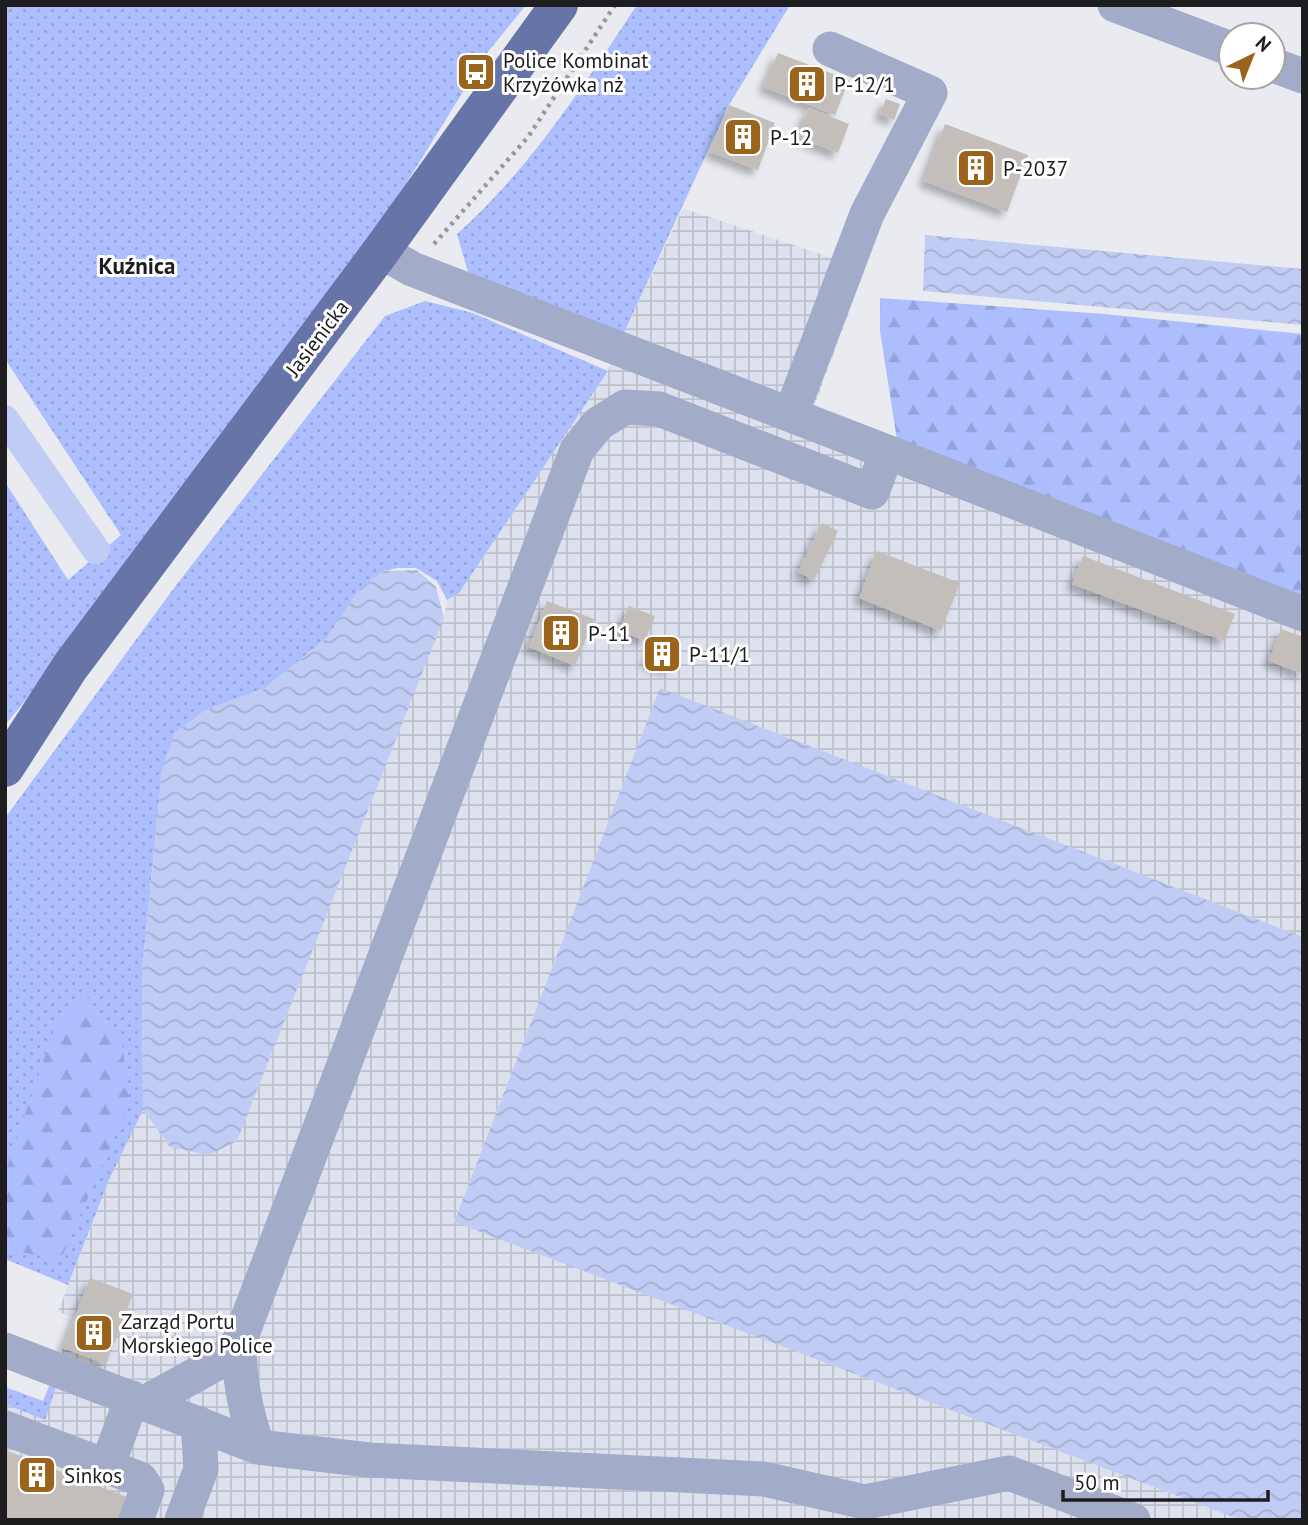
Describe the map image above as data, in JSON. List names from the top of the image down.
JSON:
{
  "streets": {
    "main road": ["Jasienicka"]
  },
  "districts": ["Kuźnica"],
  "places": {
    "bus stop": ["Police Kombinat Krzyżówka nż"],
    "building": [
      "P-12/1",
      "P-12",
      "P-2037",
      "P-11",
      "P-11/1",
      "Zarząd Portu Morskiego Police",
      "Sinkos"
    ]
  },
  "scale_bar": "50 m",
  "north": "top right"
}
